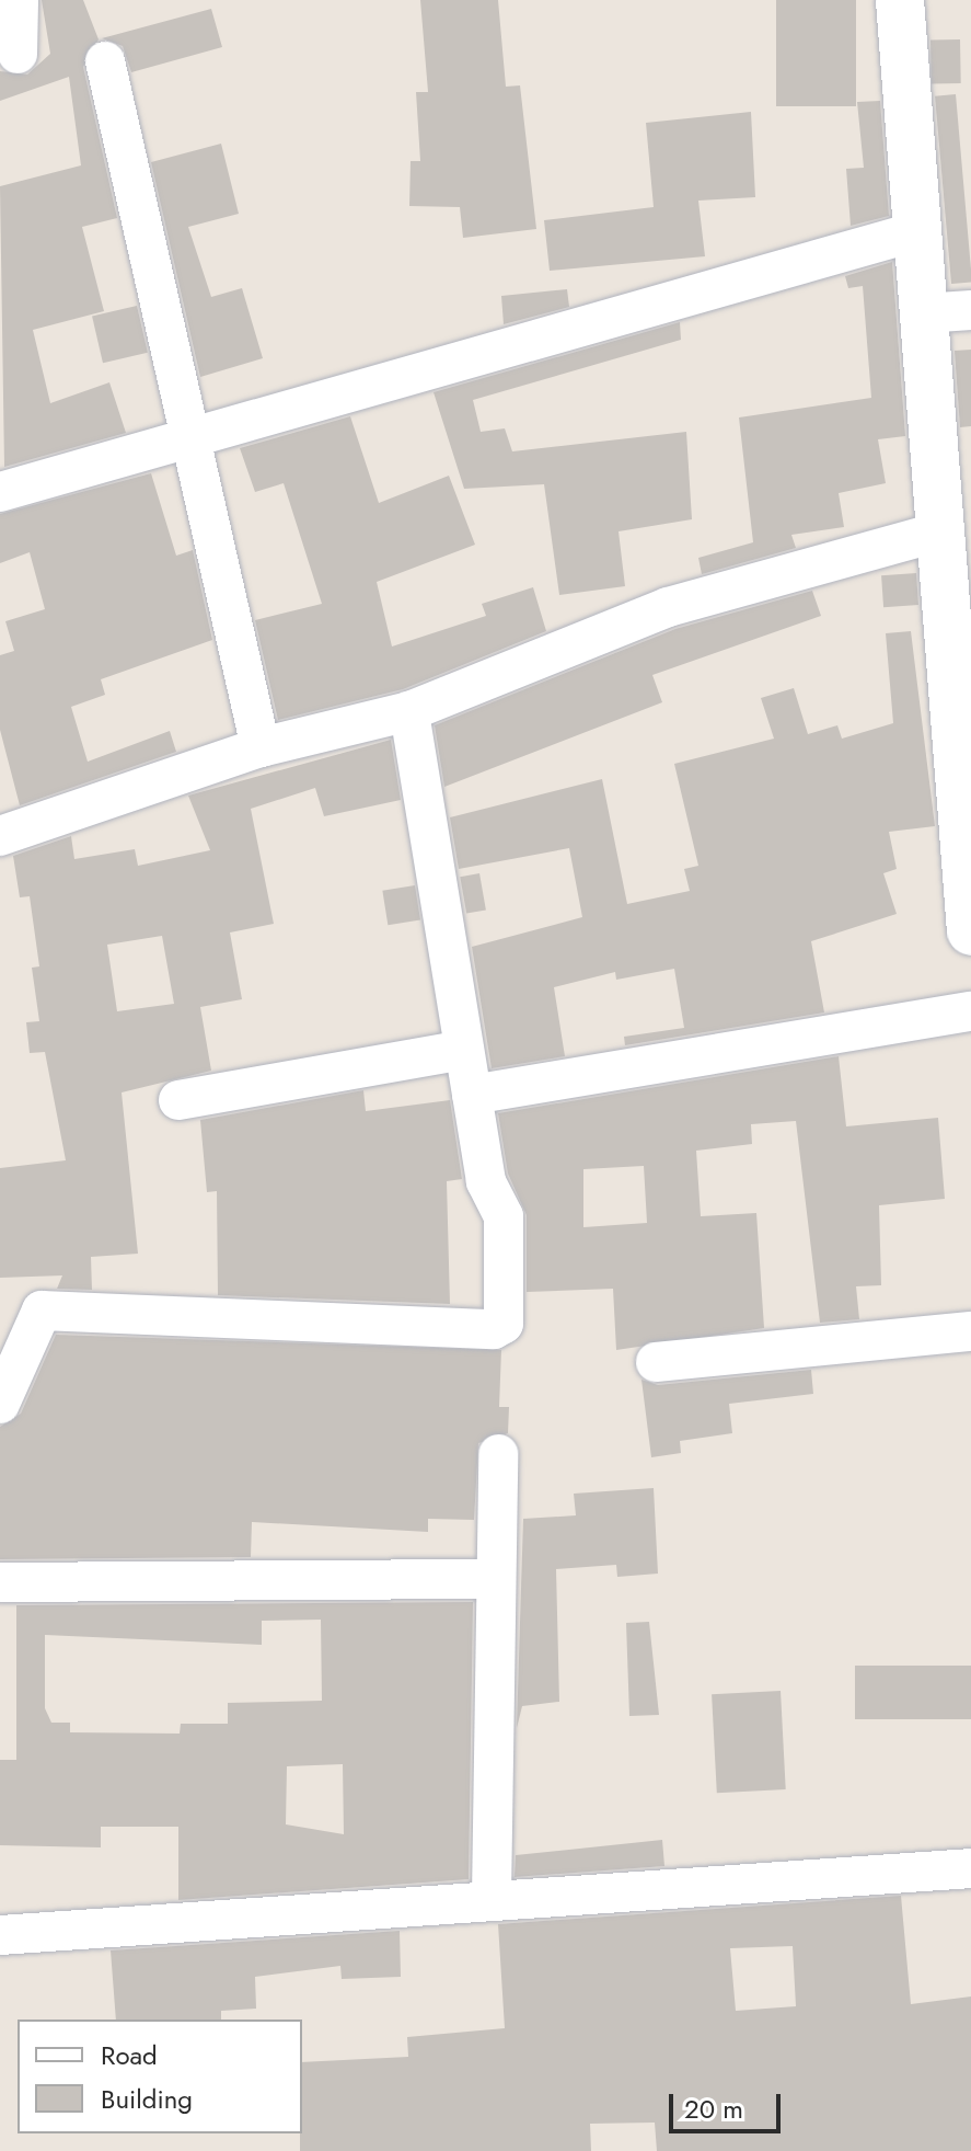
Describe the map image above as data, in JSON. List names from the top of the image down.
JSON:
{
  "legend": ["Road", "Building"],
  "scale_bar": "20 m"
}
